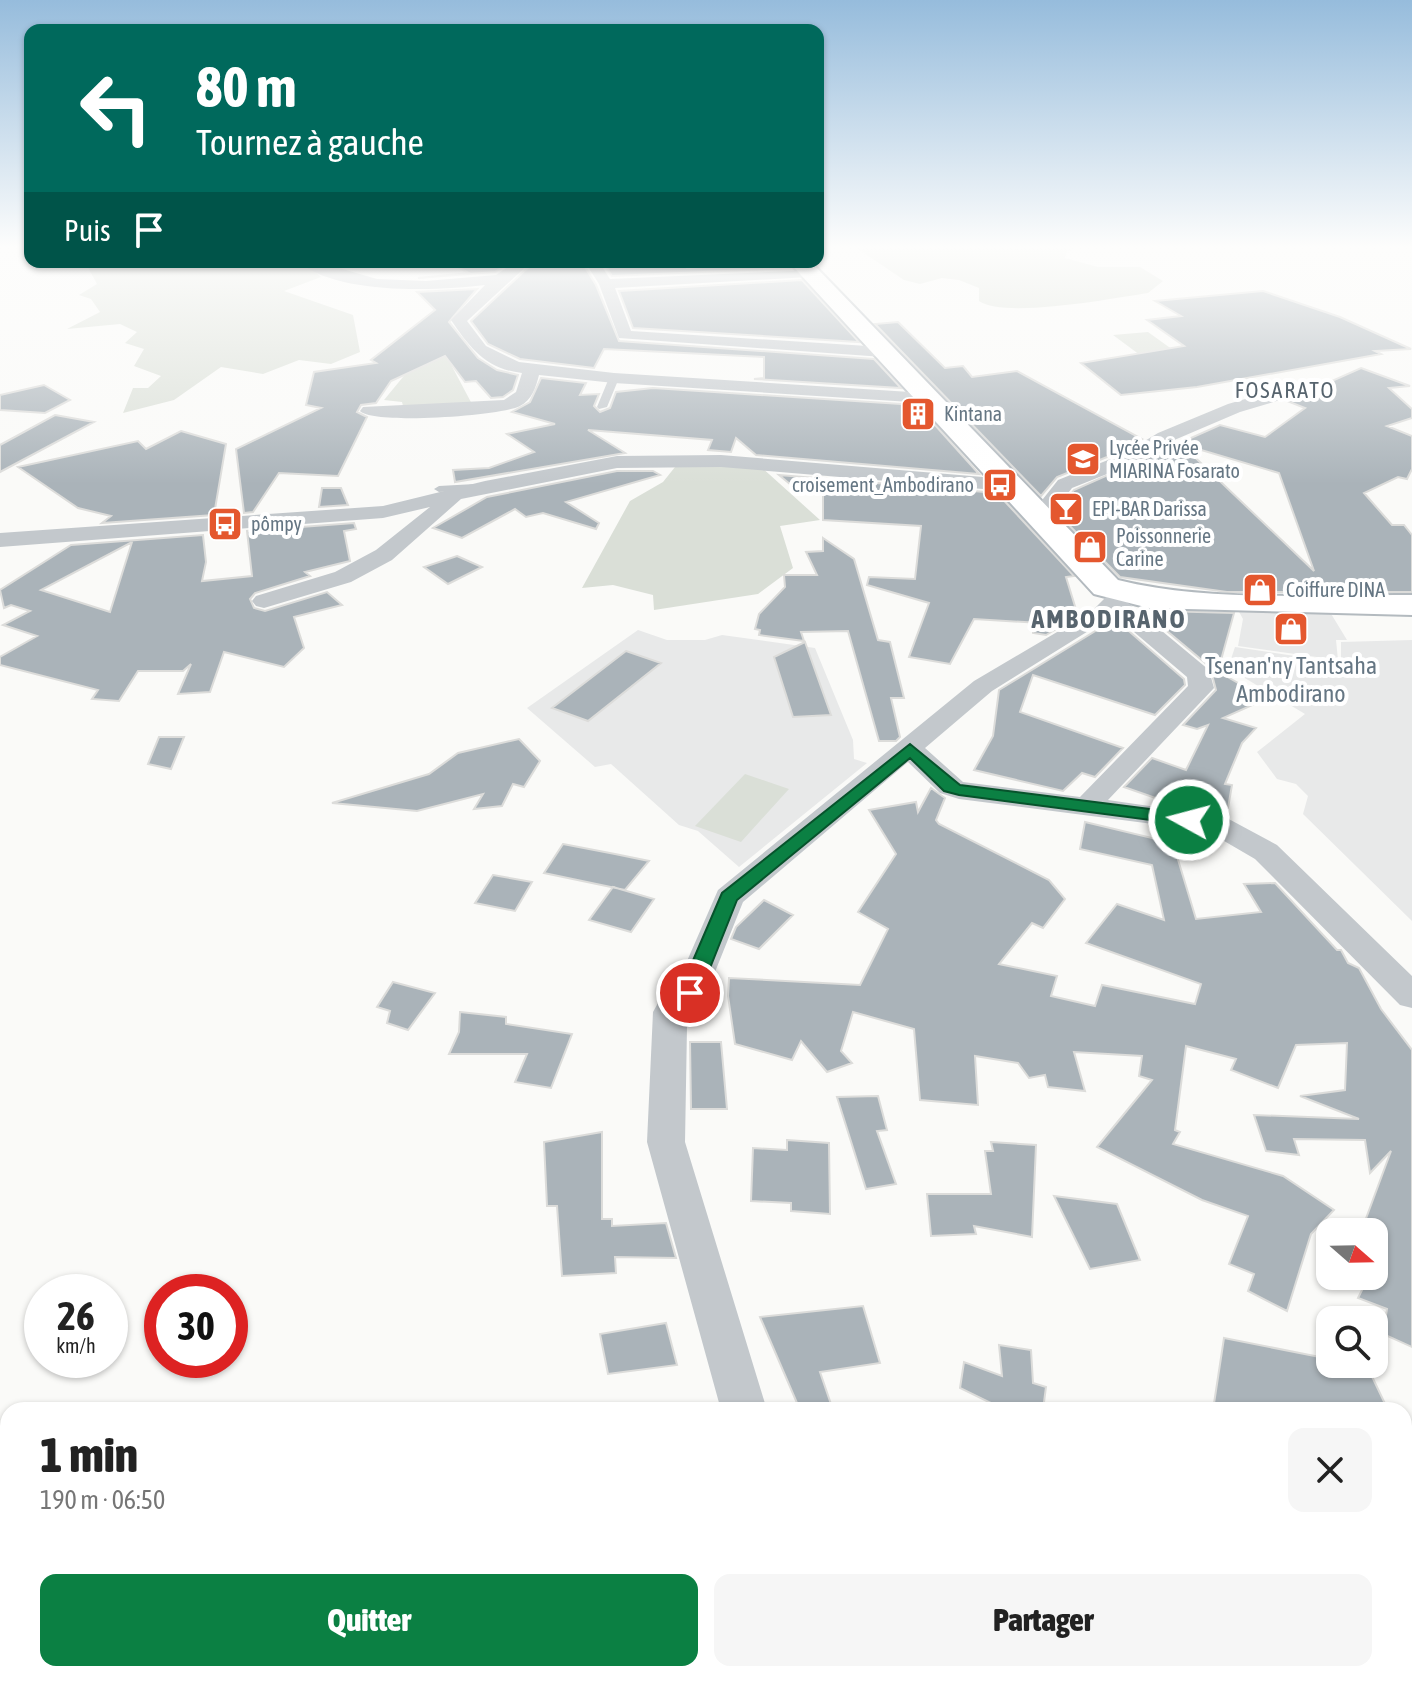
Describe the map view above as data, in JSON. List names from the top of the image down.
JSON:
{
  "districts": ["FOSARATO", "AMBODIRANO"],
  "places": {
    "building": ["Kintana"],
    "school or university": ["Lycée Privée MIARINA Fosarato"],
    "bus stop": ["croisement_Ambodirano", "pômpy"],
    "bar": ["EPI-BAR Darissa"],
    "shop": ["Poissonnerie Carine", "Coiffure DINA", "Tsenan'ny Tantsaha Ambodirano"]
  },
  "north": "right",
  "page": {
    "turn": ["80 m", "Tournez à gauche"],
    "then": "Puis",
    "speed": "26 km/h",
    "limit": "30",
    "heading": ["1 min", "190 m · 06:50"],
    "buttons": ["Quitter", "Partager"]
  }
}
